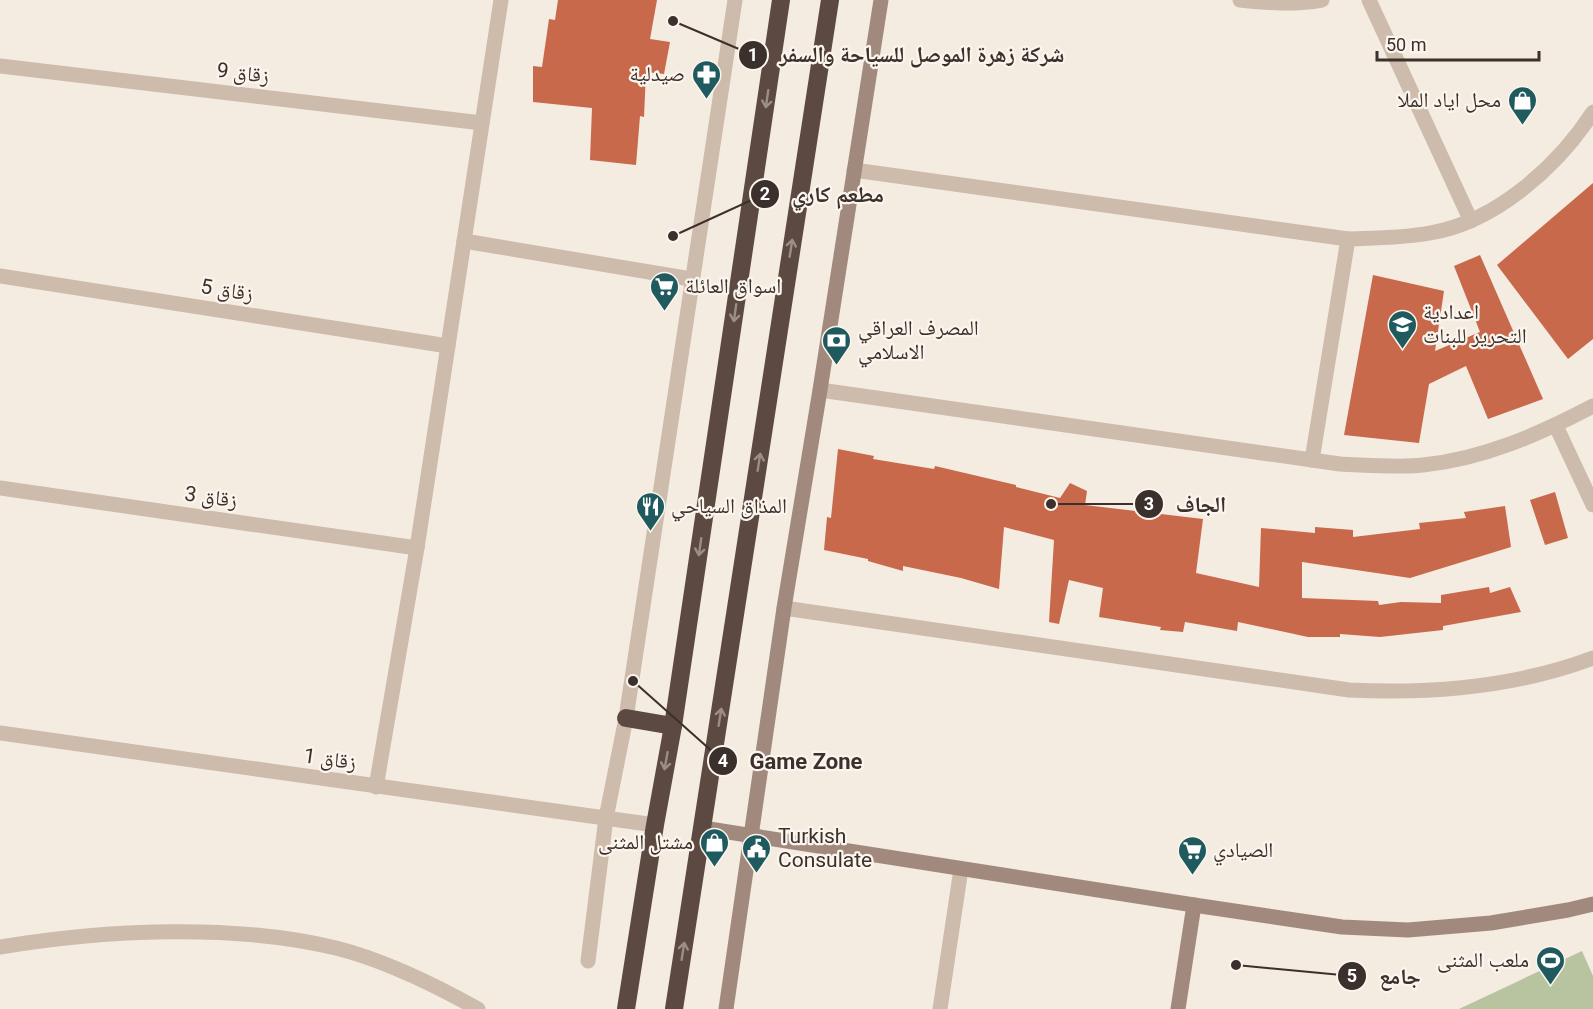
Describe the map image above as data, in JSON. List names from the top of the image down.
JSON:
{
  "streets": {
    "street": [
      "زقاق 9",
      "زقاق 5",
      "زقاق 3",
      "زقاق 1"
    ]
  },
  "places": {
    "other": [
      "شركة زهرة الموصل للسياحة والسفر",
      "مطعم كاري",
      "الجاف",
      "Game Zone",
      "جامع"
    ],
    "pharmacy": ["صيدلية"],
    "shop": ["محل اياد الملا", "مشتل المثنى"],
    "supermarket": ["اسواق العائلة", "الصيادي"],
    "school or university": ["اعدادية التحرير للبنات"],
    "bank": ["المصرف العراقي الاسلامي"],
    "restaurant": ["المذاق السياحي"],
    "public building": ["Turkish Consulate"],
    "sports": ["ملعب المثنى"]
  },
  "scale_bar": "50 m"
}
